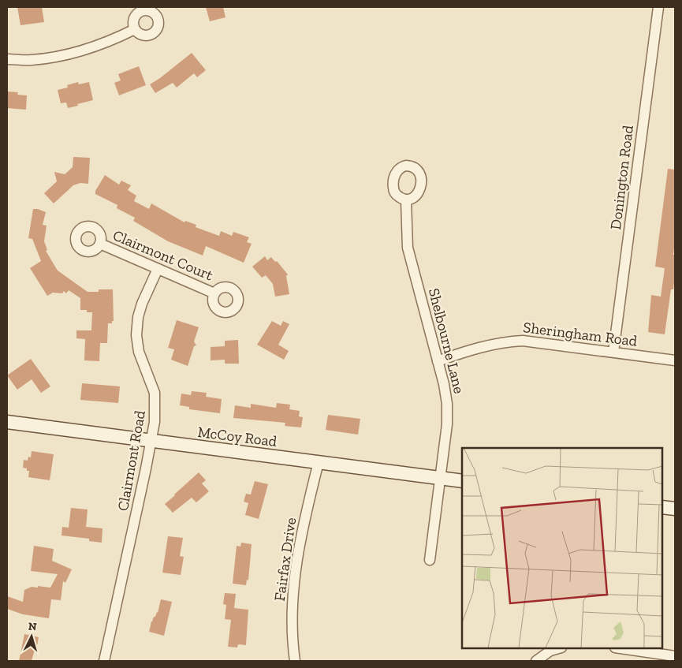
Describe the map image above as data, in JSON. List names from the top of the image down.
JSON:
{
  "streets": {
    "main road": ["McCoy Road"],
    "street": [
      "Donington Road",
      "Clairmont Court",
      "Sheringham Road",
      "Shelbourne Lane",
      "Clairmont Road",
      "Fairfax Drive"
    ]
  },
  "crossings": [
    ["Donington Road", "Sheringham Road"],
    ["Clairmont Court", "Clairmont Road"],
    ["Sheringham Road", "Shelbourne Lane"],
    ["Shelbourne Lane", "McCoy Road"],
    ["McCoy Road", "Clairmont Road"],
    ["McCoy Road", "Fairfax Drive"]
  ],
  "north": "top"
}
